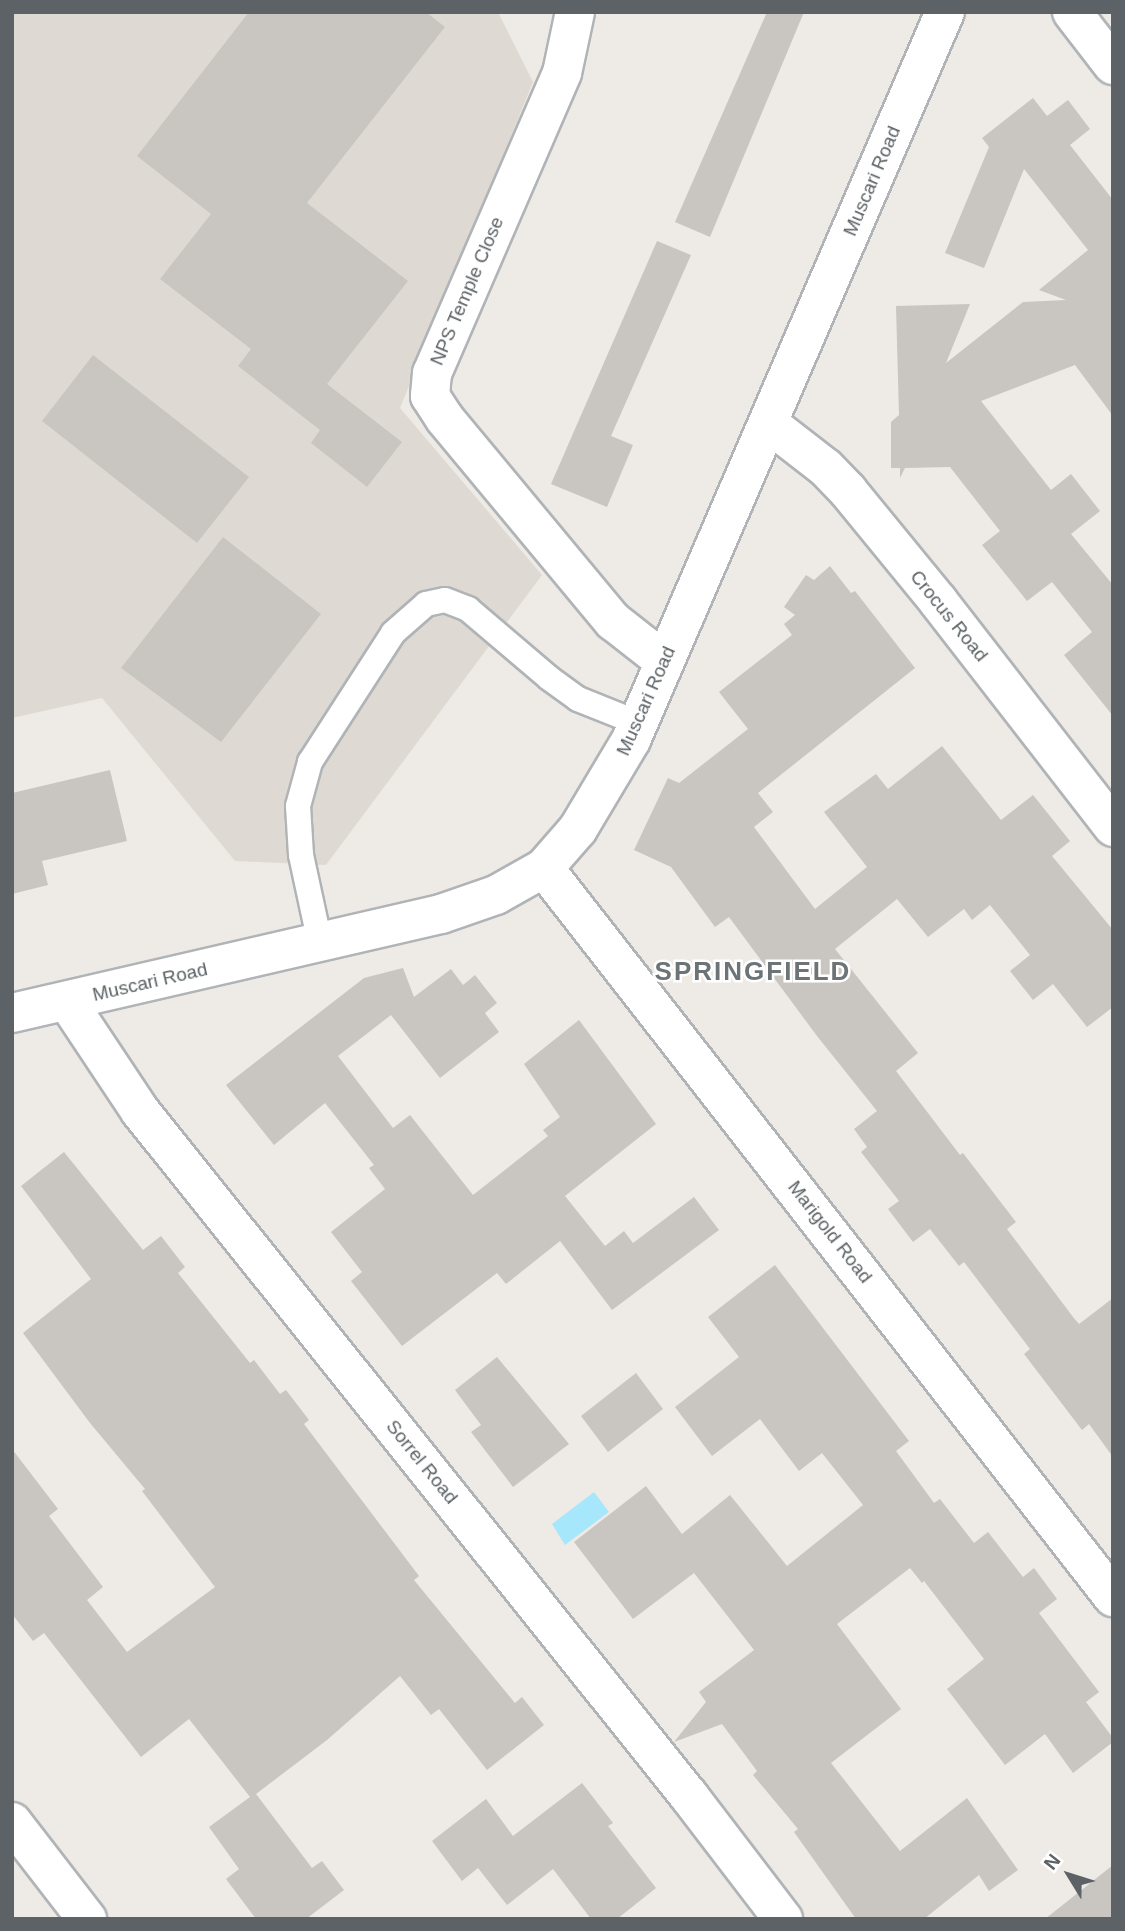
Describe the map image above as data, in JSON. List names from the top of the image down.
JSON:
{
  "streets": {
    "street": [
      "Muscari Road",
      "NPS Temple Close",
      "Crocus Road",
      "Marigold Road",
      "Sorrel Road"
    ]
  },
  "crossings": [
    ["Muscari Road", "NPS Temple Close"],
    ["Muscari Road", "Crocus Road"],
    ["Muscari Road", "Marigold Road"],
    ["Muscari Road", "Sorrel Road"]
  ],
  "districts": ["SPRINGFIELD"],
  "north": "top left"
}
